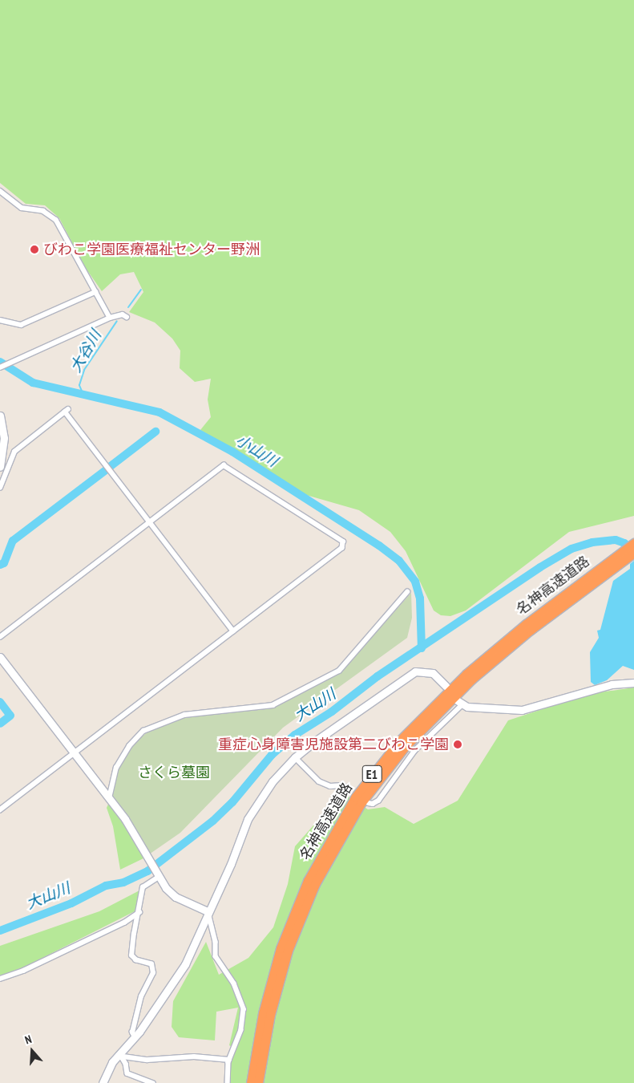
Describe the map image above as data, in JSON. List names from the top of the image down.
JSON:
{
  "streets": {
    "highway": ["名神高速道路", "E1"]
  },
  "water": ["大谷川", "小山川", "大山川"],
  "parks": ["さくら墓園"],
  "places": ["びわこ学園医療福祉センター野洲", "重症心身障害児施設第二びわこ学園"],
  "north": "top"
}
